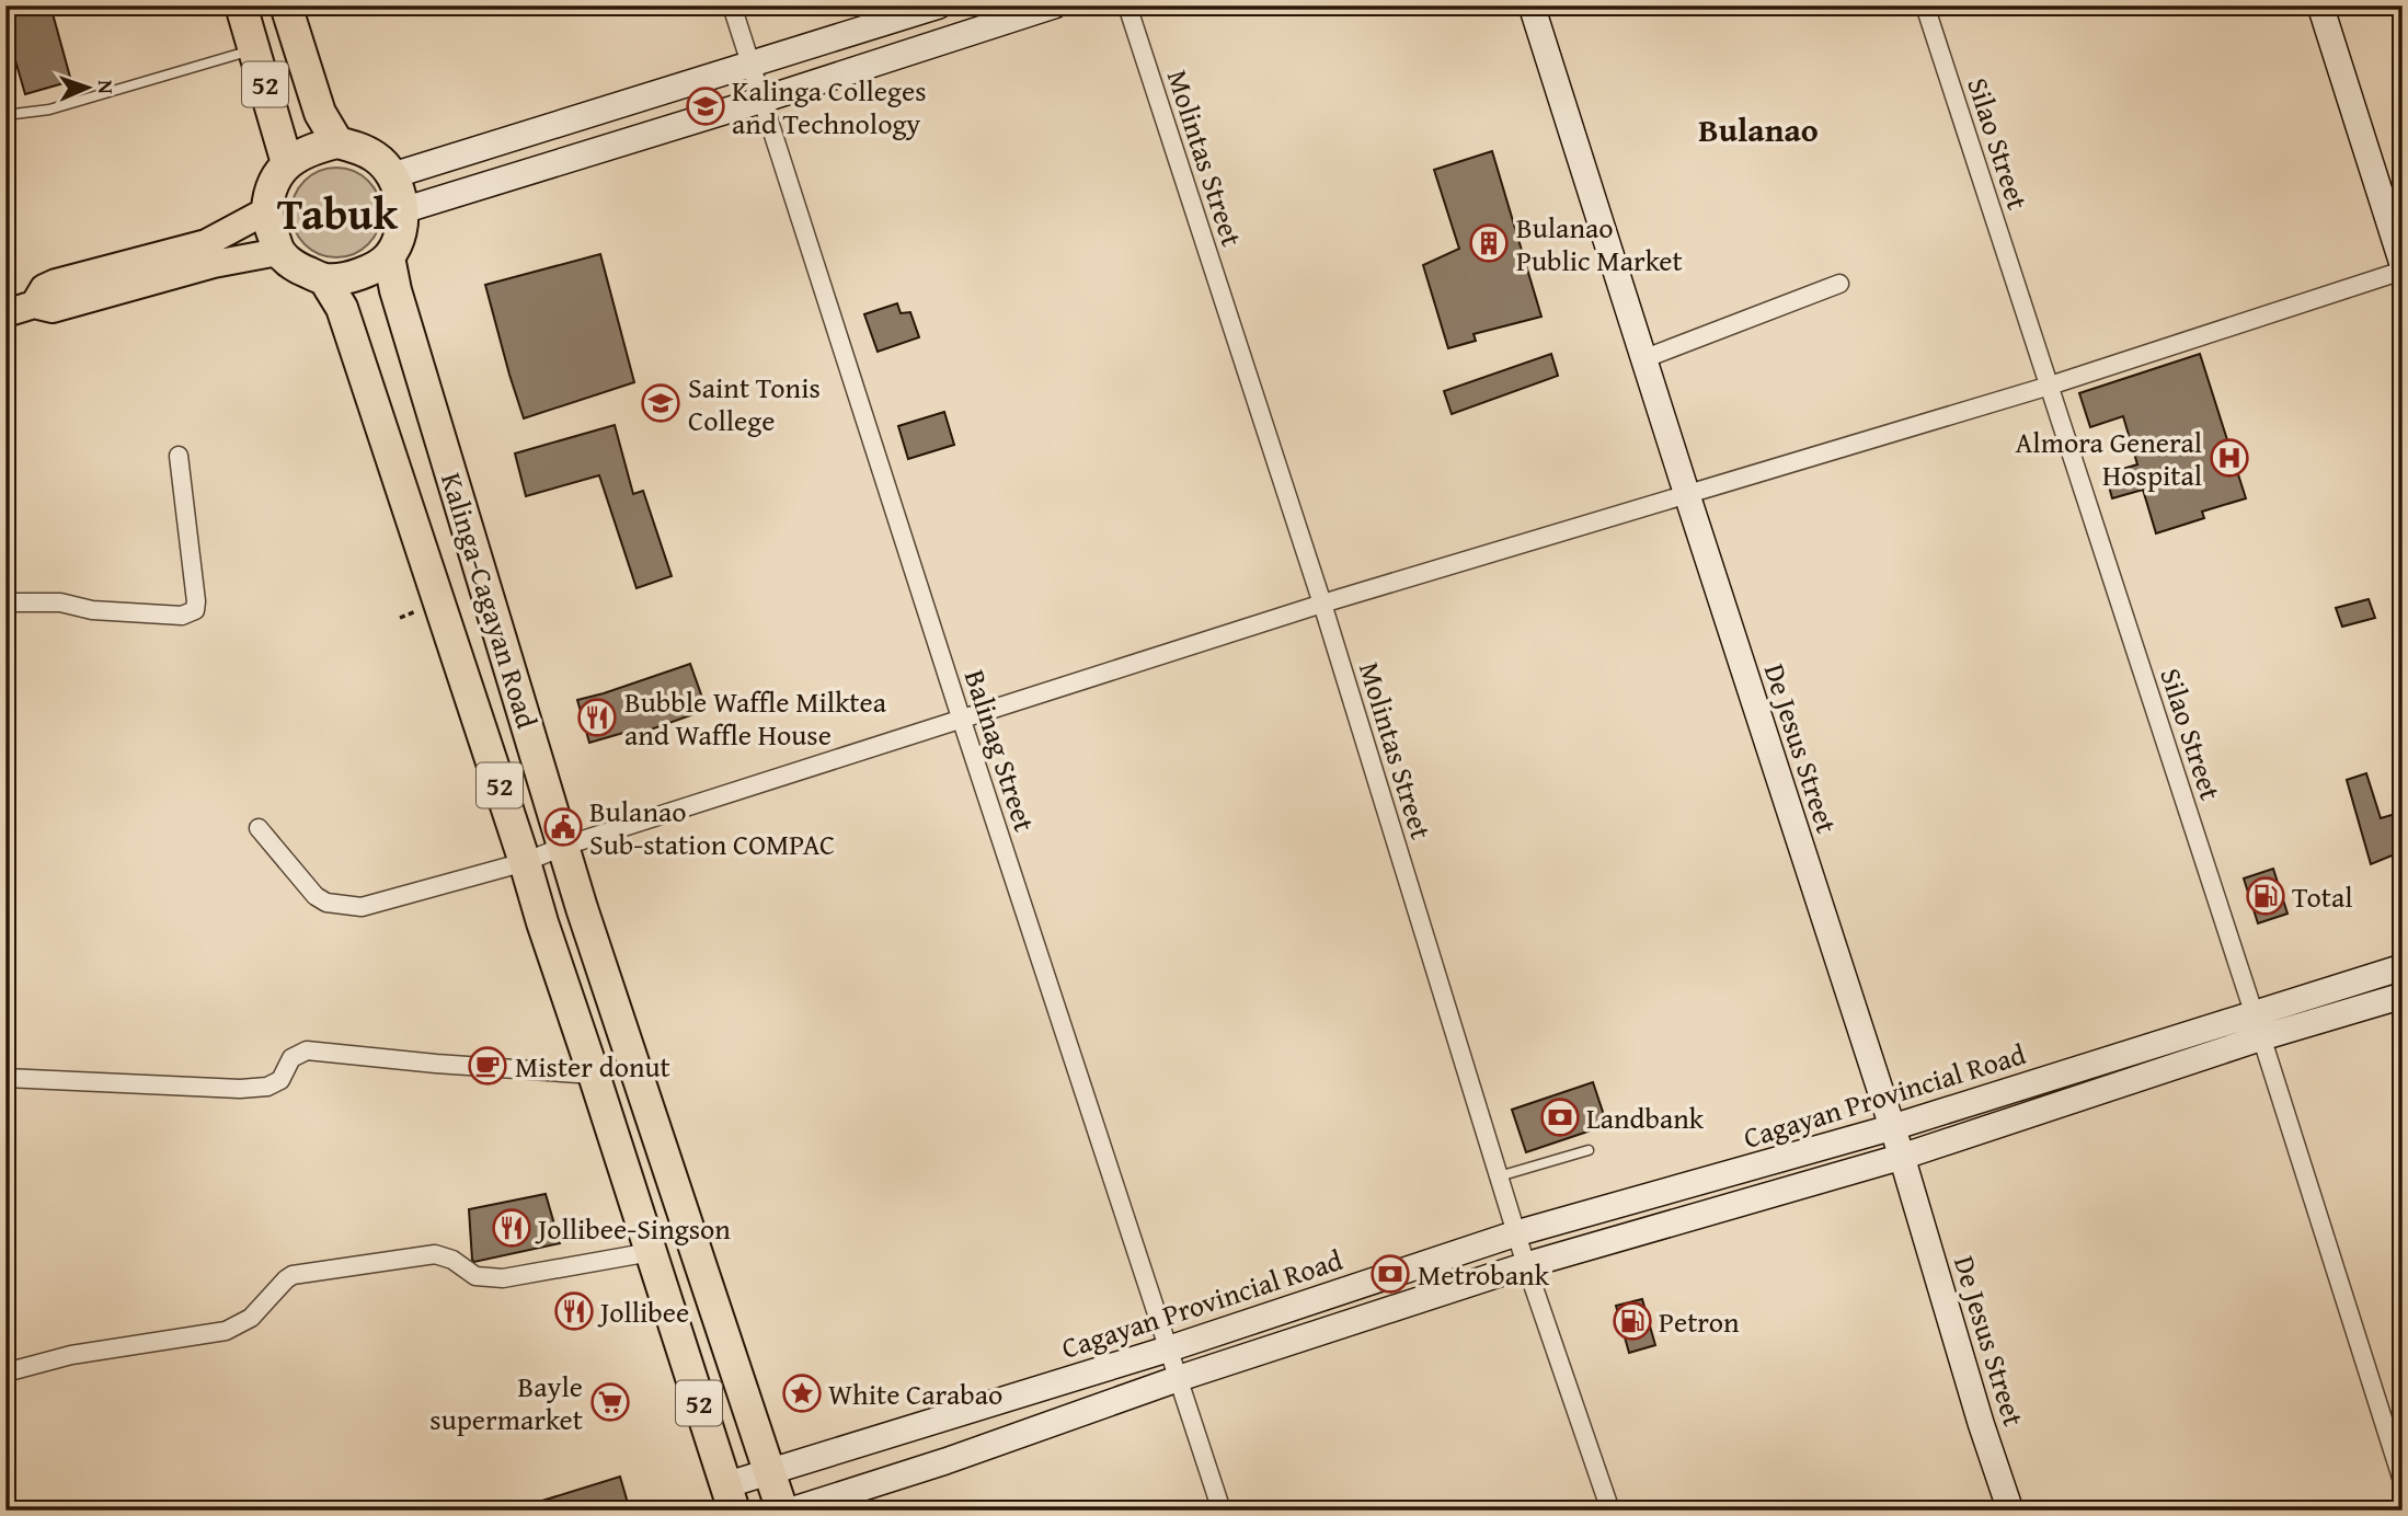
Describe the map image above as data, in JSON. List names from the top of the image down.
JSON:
{
  "streets": {
    "highway": ["52", "Kalinga-Cagayan Road"],
    "main road": ["De Jesus Street", "Cagayan Provincial Road"],
    "street": ["Silao Street", "Molintas Street", "Balinag Street"]
  },
  "crossings": [
    ["52", "Kalinga-Cagayan Road"],
    ["Silao Street", "Cagayan Provincial Road"],
    ["Molintas Street", "Cagayan Provincial Road"],
    ["Kalinga-Cagayan Road", "Cagayan Provincial Road"],
    ["De Jesus Street", "Cagayan Provincial Road"],
    ["Balinag Street", "Cagayan Provincial Road"]
  ],
  "districts": ["Bulanao", "Tabuk"],
  "places": {
    "school or university": ["Kalinga Colleges and Technology", "Saint Tonis College"],
    "building": ["Bulanao Public Market"],
    "hospital": ["Almora General Hospital"],
    "restaurant": ["Bubble Waffle Milktea and Waffle House", "Jollibee-Singson", "Jollibee"],
    "public building": ["Bulanao Sub-station COMPAC"],
    "fuel station": ["Total", "Petron"],
    "cafe": ["Mister donut"],
    "bank": ["Landbank", "Metrobank"],
    "place": ["White Carabao"],
    "supermarket": ["Bayle supermarket"]
  },
  "north": "right"
}
